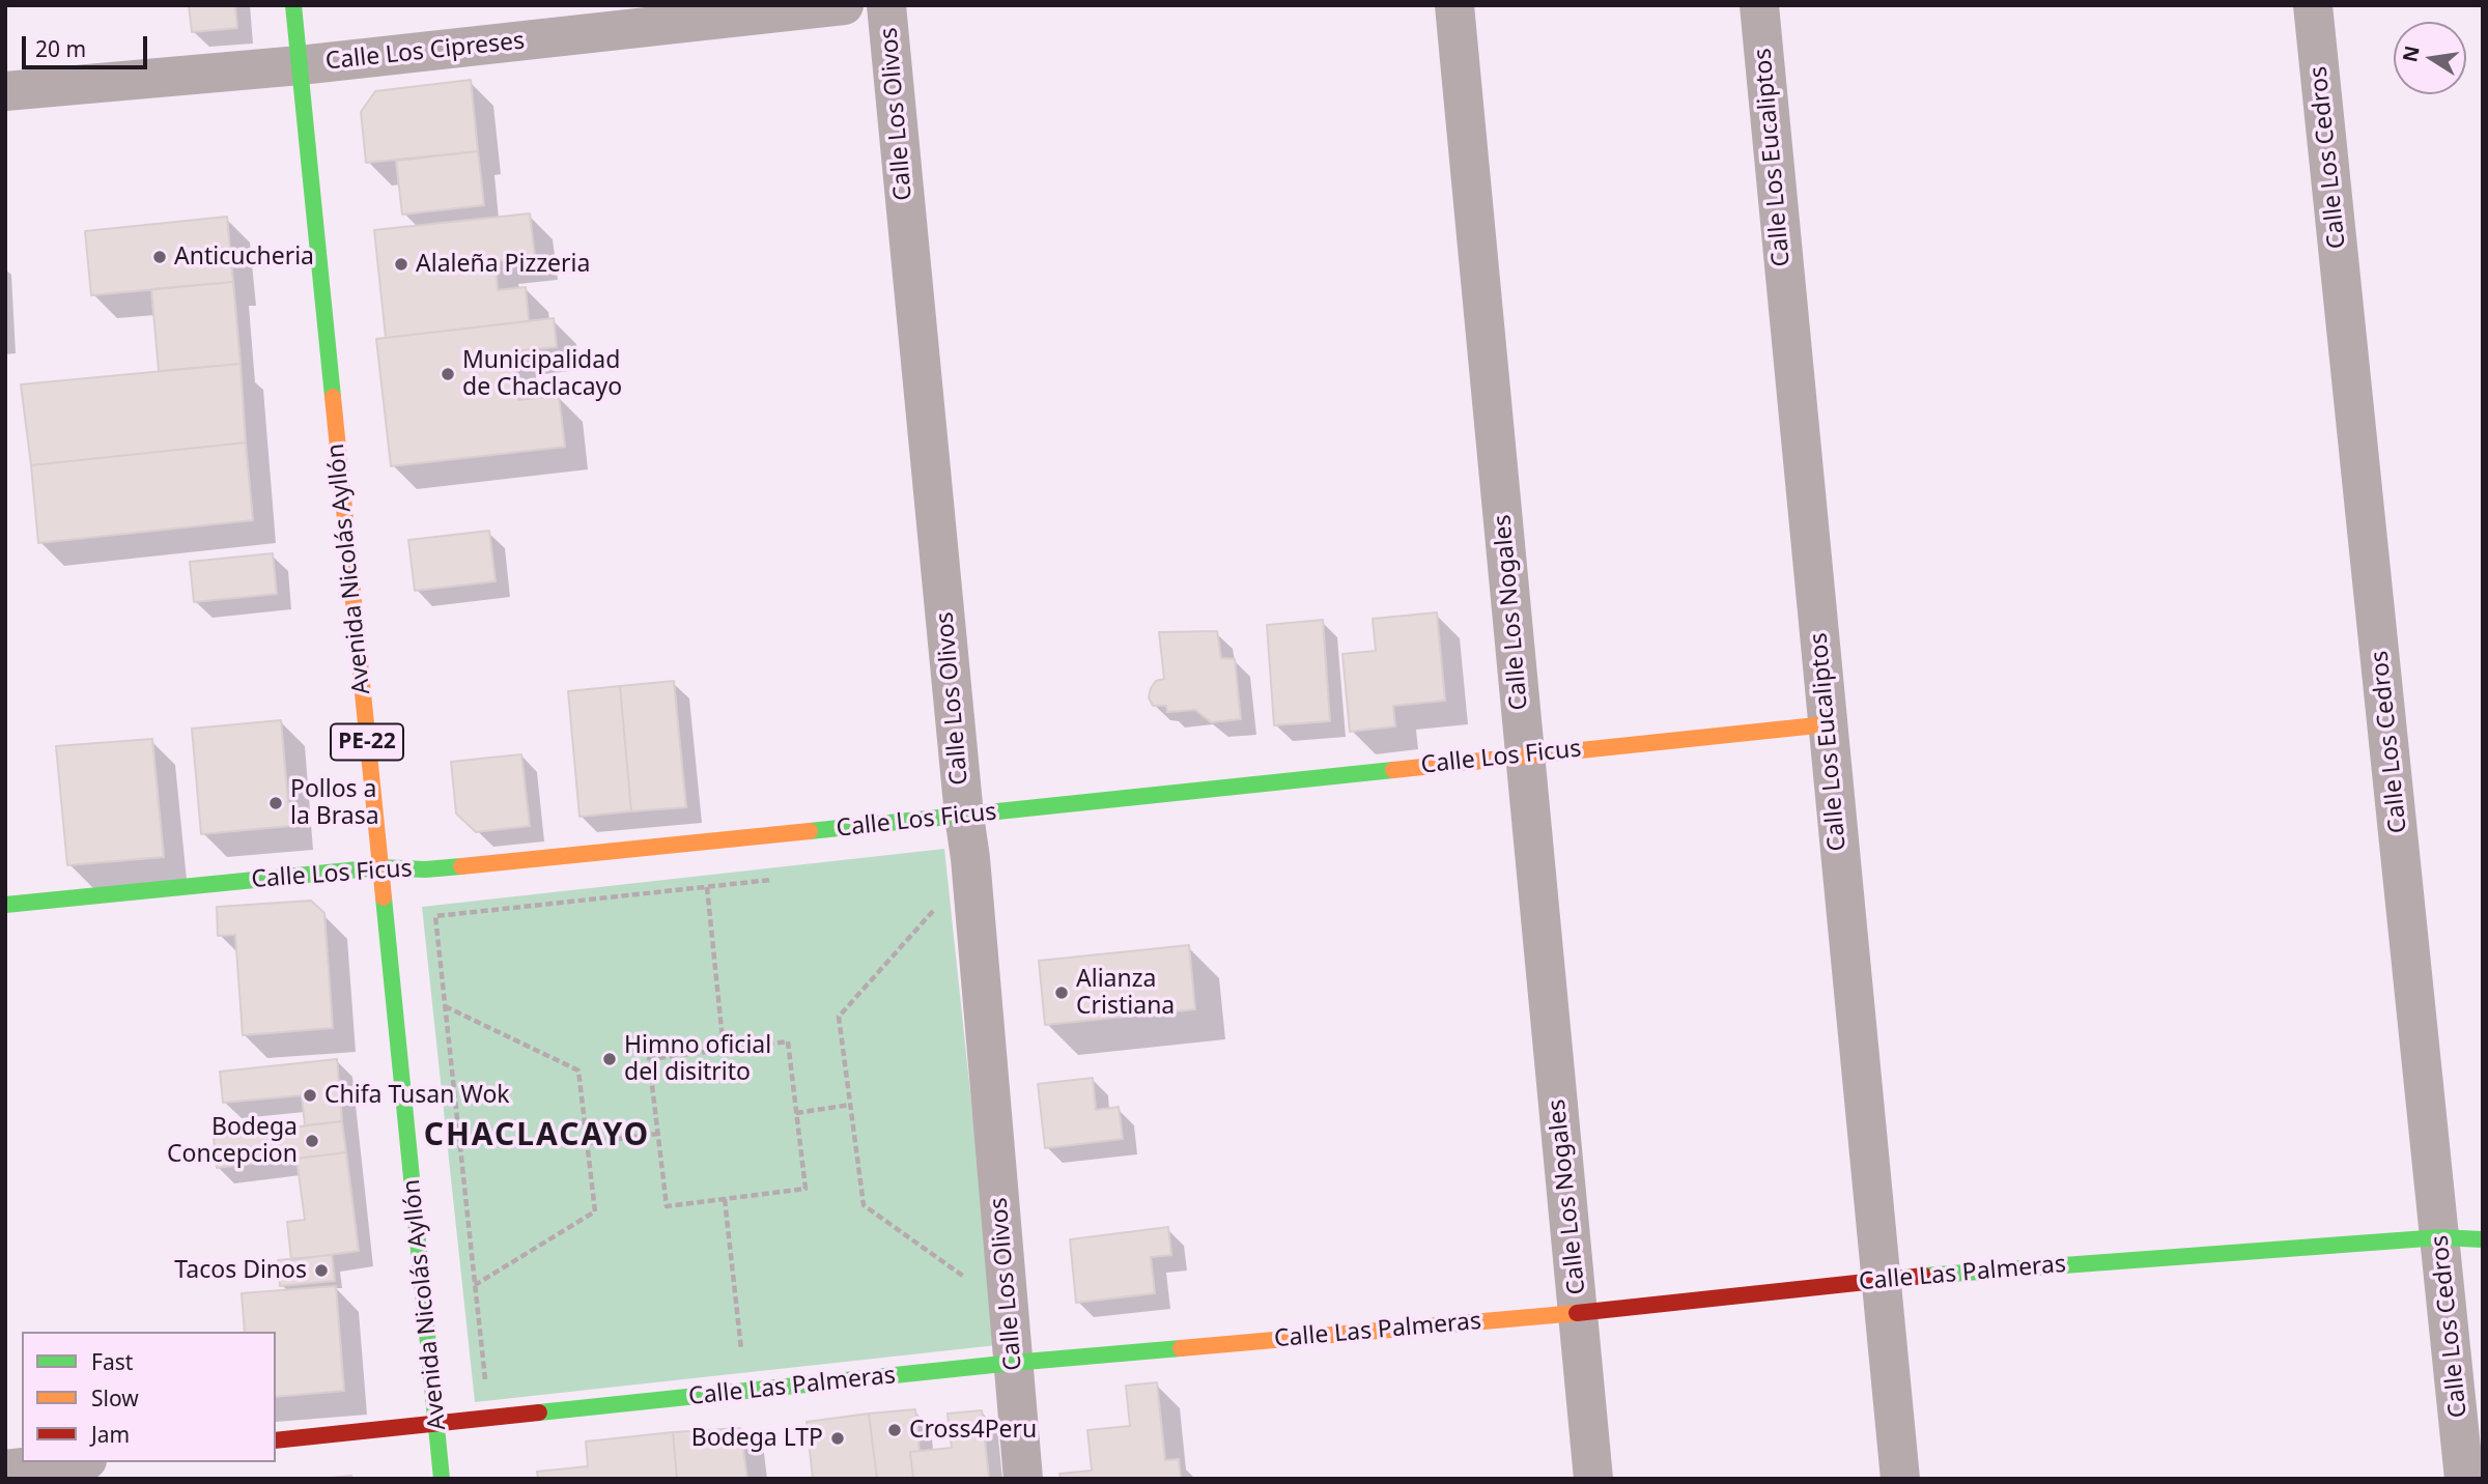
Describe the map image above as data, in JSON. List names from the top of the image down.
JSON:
{
  "streets": {
    "main road": [
      "Avenida Nicolás Ayllón",
      "PE-22",
      "Calle Los Ficus",
      "Calle Las Palmeras"
    ],
    "street": [
      "Calle Los Cipreses",
      "Calle Los Olivos",
      "Calle Los Eucaliptos",
      "Calle Los Cedros",
      "Calle Los Nogales"
    ]
  },
  "crossings": [
    ["Calle Los Cipreses", "Avenida Nicolás Ayllón"],
    ["Calle Los Olivos", "Calle Los Ficus"],
    ["Calle Los Olivos", "Calle Las Palmeras"],
    ["Calle Los Eucaliptos", "Calle Los Ficus"],
    ["Calle Los Eucaliptos", "Calle Las Palmeras"],
    ["Calle Los Cedros", "Calle Las Palmeras"],
    ["Avenida Nicolás Ayllón", "Calle Los Ficus"],
    ["Avenida Nicolás Ayllón", "Calle Las Palmeras"],
    ["Calle Los Nogales", "Calle Los Ficus"],
    ["Calle Los Nogales", "Calle Las Palmeras"]
  ],
  "districts": ["CHACLACAYO"],
  "places": [
    "Anticucheria",
    "Alaleña Pizzeria",
    "Municipalidad de Chaclacayo",
    "Pollos a la Brasa",
    "Alianza Cristiana",
    "Himno oficial del disitrito",
    "Chifa Tusan Wok",
    "Bodega Concepcion",
    "Tacos Dinos",
    "Cross4Peru",
    "Bodega LTP"
  ],
  "legend": ["Fast", "Slow", "Jam"],
  "scale_bar": "20 m",
  "north": "left"
}
